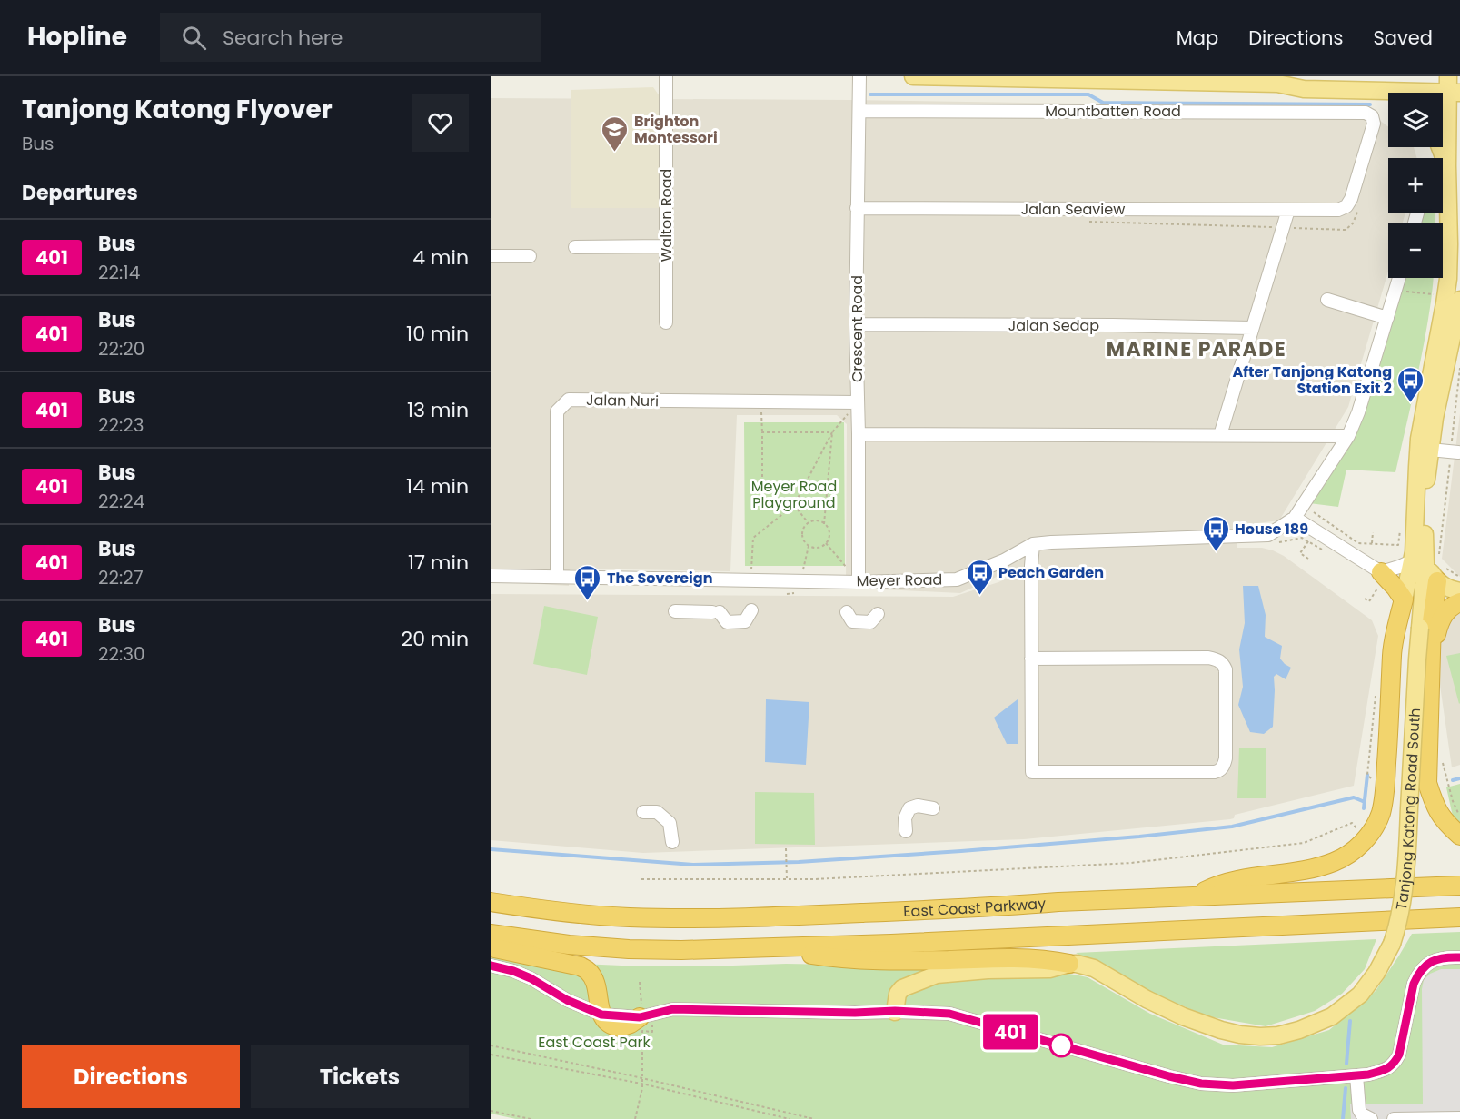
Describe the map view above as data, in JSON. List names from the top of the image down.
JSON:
{
  "streets": {
    "highway": ["East Coast Parkway"],
    "main road": ["Mountbatten Road", "Tanjong Katong Road South"],
    "street": [
      "Jalan Seaview",
      "Walton Road",
      "Jalan Sedap",
      "Crescent Road",
      "Jalan Nuri",
      "Meyer Road"
    ]
  },
  "crossings": [
    ["Mountbatten Road", "Jalan Seaview"],
    ["Mountbatten Road", "Crescent Road"],
    ["Mountbatten Road", "Tanjong Katong Road South"],
    ["Jalan Seaview", "Crescent Road"],
    ["Jalan Sedap", "Crescent Road"],
    ["Crescent Road", "Jalan Nuri"],
    ["Crescent Road", "Meyer Road"],
    ["Jalan Nuri", "Meyer Road"]
  ],
  "districts": ["MARINE PARADE"],
  "parks": ["Meyer Road Playground", "East Coast Park"],
  "places": {
    "school or university": ["Brighton Montessori"],
    "bus stop": [
      "After Tanjong Katong Station Exit 2",
      "House 189",
      "Peach Garden",
      "The Sovereign"
    ]
  },
  "lines": ["bus line 401"],
  "page": {
    "header": "Hopline",
    "search": "Search here",
    "nav": ["Map", "Directions", "Saved"],
    "heading": [
      ["Tanjong Katong Flyover", "Bus"],
      "Departures"
    ],
    "on_map": "401",
    "map_buttons": ["+", "−"],
    "list": [
      {
        "mark": "401",
        "name": "Bus",
        "note": "22:14",
        "value": "4 min"
      },
      {
        "mark": "401",
        "name": "Bus",
        "note": "22:20",
        "value": "10 min"
      },
      {
        "mark": "401",
        "name": "Bus",
        "note": "22:23",
        "value": "13 min"
      },
      {
        "mark": "401",
        "name": "Bus",
        "note": "22:24",
        "value": "14 min"
      },
      {
        "mark": "401",
        "name": "Bus",
        "note": "22:27",
        "value": "17 min"
      },
      {
        "mark": "401",
        "name": "Bus",
        "note": "22:30",
        "value": "20 min"
      }
    ],
    "buttons": ["Directions", "Tickets"]
  }
}
